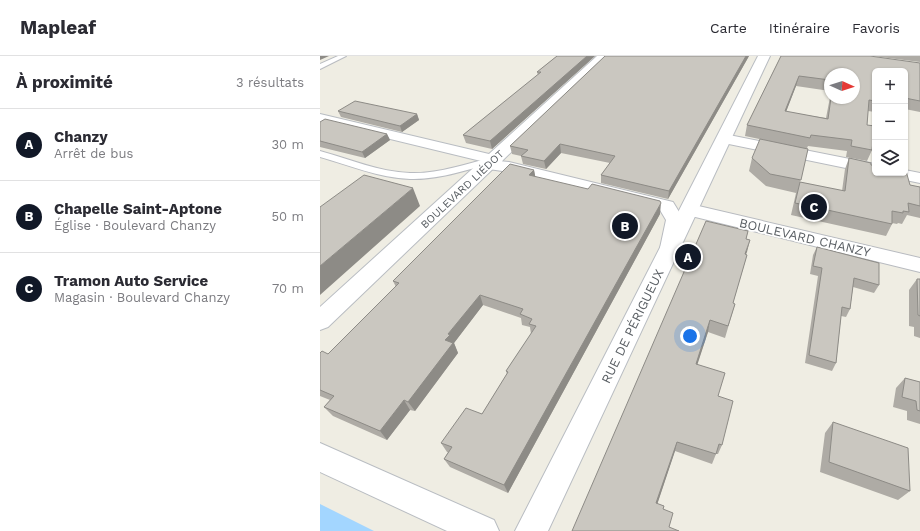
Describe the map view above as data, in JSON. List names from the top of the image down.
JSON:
{
  "streets": {
    "main road": ["BOULEVARD LIÉDOT", "BOULEVARD CHANZY", "RUE DE PÉRIGUEUX"]
  },
  "crossings": [
    ["BOULEVARD CHANZY", "RUE DE PÉRIGUEUX"]
  ],
  "north": "right",
  "page": {
    "header": "Mapleaf",
    "nav": ["Carte", "Itinéraire", "Favoris"],
    "heading": ["À proximité", "3 résultats"],
    "map_buttons": ["+", "−"],
    "list": [
      {
        "mark": "A",
        "name": "Chanzy",
        "note": "Arrêt de bus",
        "value": "30 m"
      },
      {
        "mark": "B",
        "name": "Chapelle Saint-Aptone",
        "note": "Église · Boulevard Chanzy",
        "value": "50 m"
      },
      {
        "mark": "C",
        "name": "Tramon Auto Service",
        "note": "Magasin · Boulevard Chanzy",
        "value": "70 m"
      }
    ],
    "pins": ["C", "B", "A"]
  }
}
